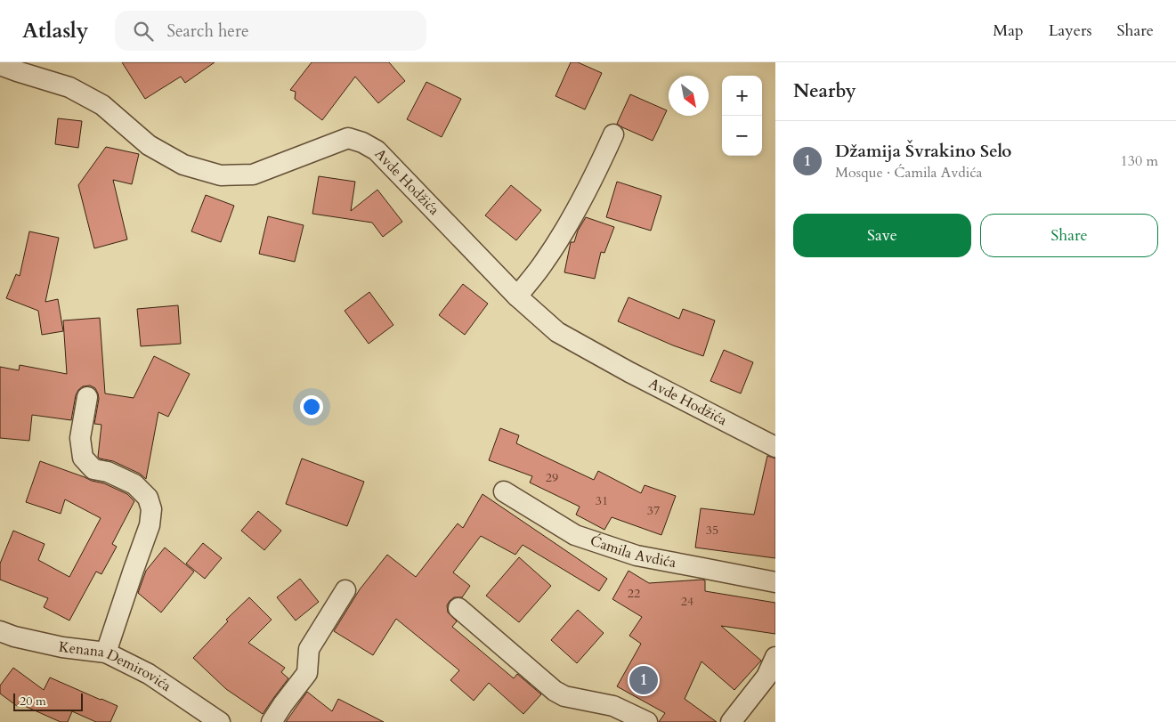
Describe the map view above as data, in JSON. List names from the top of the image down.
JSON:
{
  "streets": {
    "street": ["Avde Hodžića", "Ćamila Avdića", "Kenana Demirovića"]
  },
  "house_numbers": [
    "29",
    "31",
    "37",
    "35",
    "22",
    "24"
  ],
  "scale_bar": "20 m",
  "north": "bottom right",
  "page": {
    "header": "Atlasly",
    "search": "Search here",
    "nav": ["Map", "Layers", "Share"],
    "heading": "Nearby",
    "map_buttons": ["+", "−"],
    "list": [
      {
        "mark": "1",
        "name": "Džamija Švrakino Selo",
        "note": "Mosque · Ćamila Avdića",
        "value": "130 m"
      }
    ],
    "buttons": ["Save", "Share"],
    "pins": "1",
    "scale": "20 m"
  }
}
